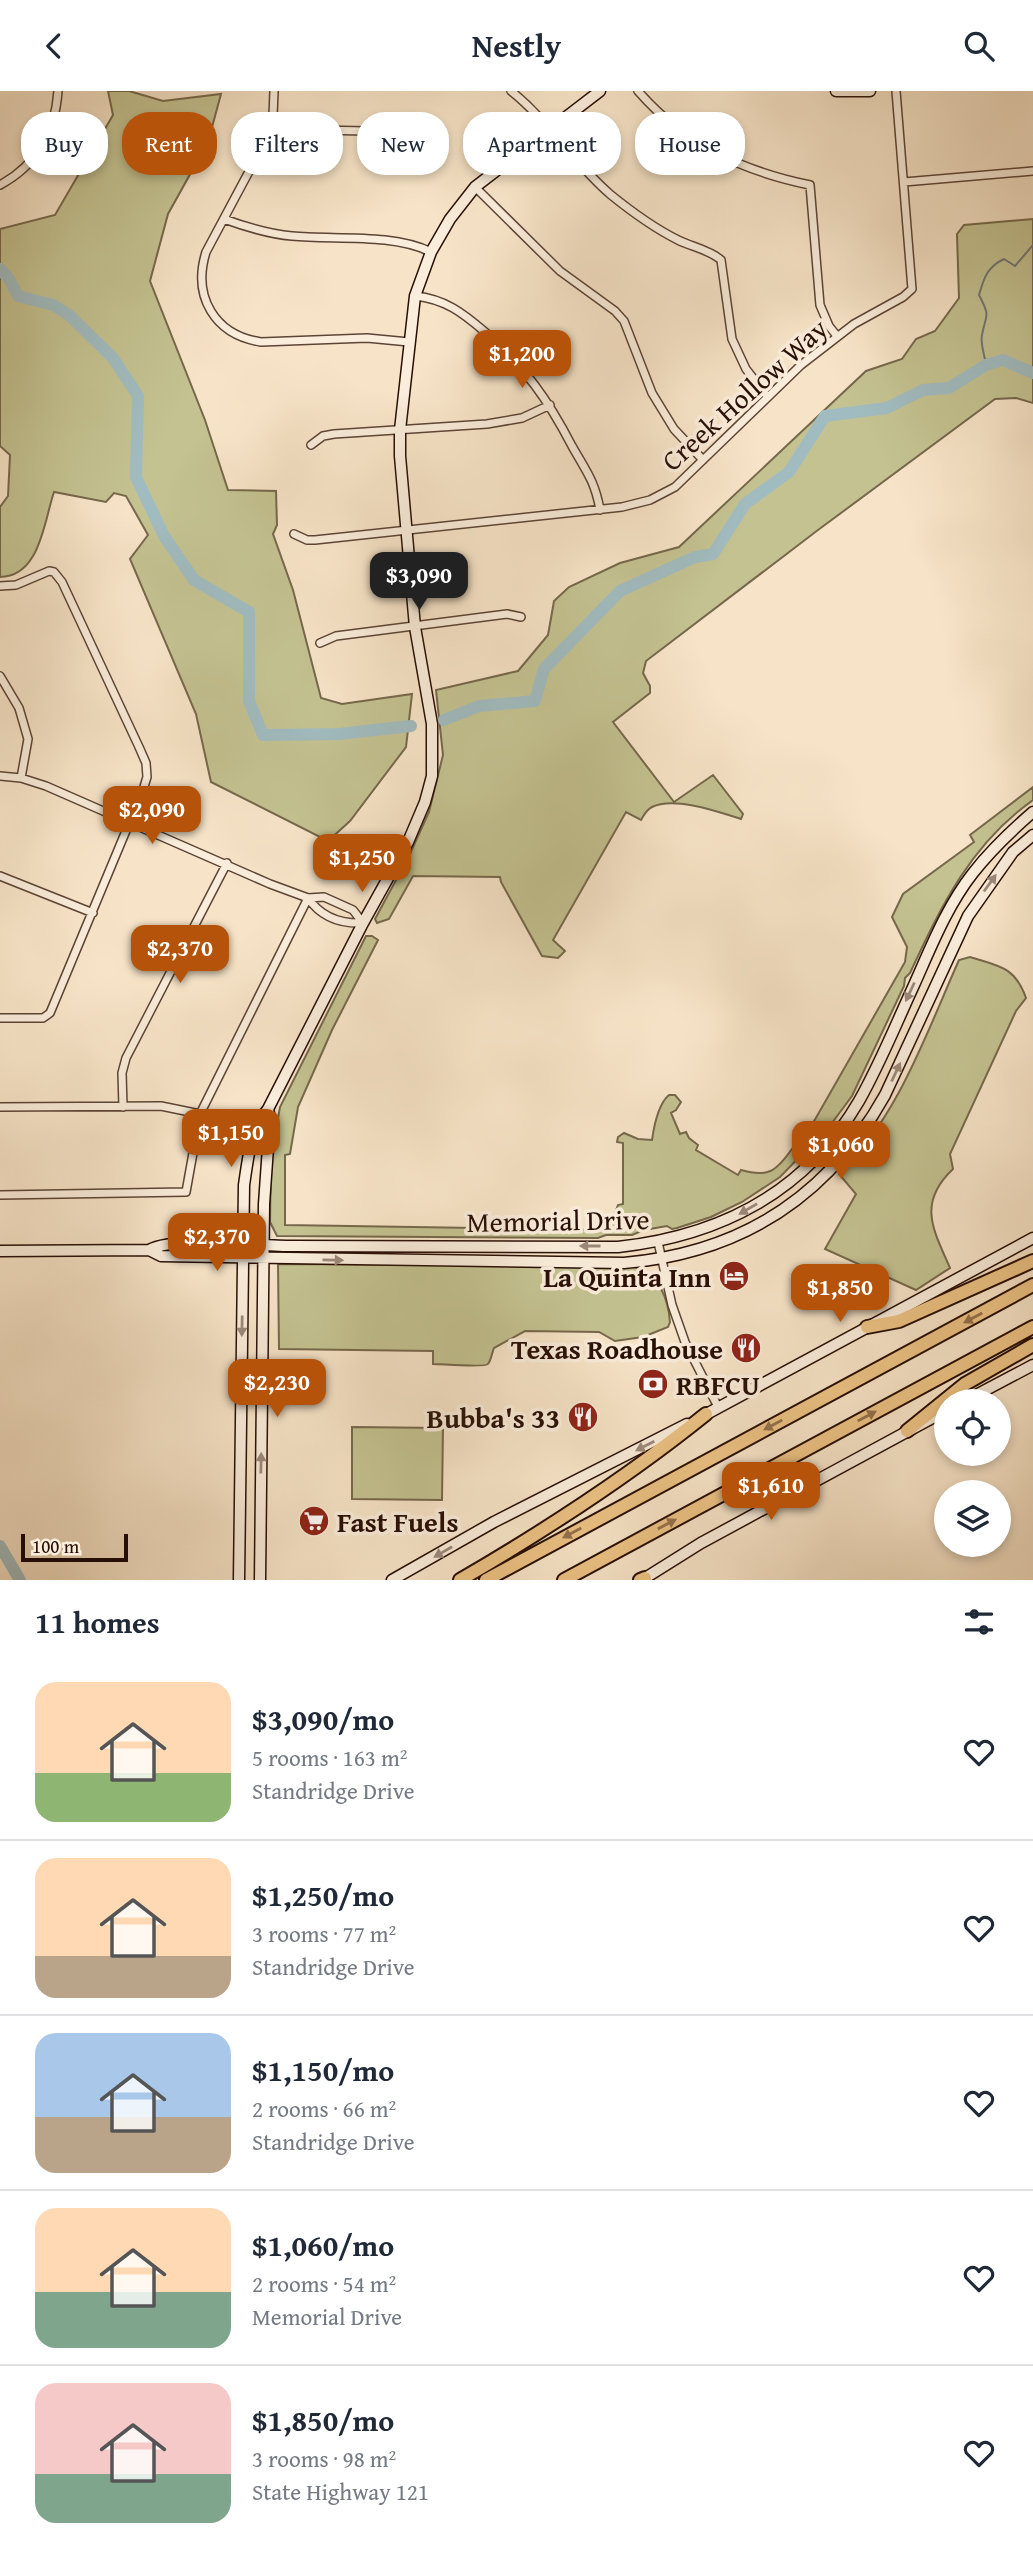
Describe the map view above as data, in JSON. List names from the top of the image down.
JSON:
{
  "streets": {
    "street": ["Creek Hollow Way", "Memorial Drive"]
  },
  "places": {
    "hotel": ["La Quinta Inn"],
    "restaurant": ["Texas Roadhouse", "Bubba's 33"],
    "bank": ["RBFCU"],
    "supermarket": ["Fast Fuels"]
  },
  "scale_bar": "100 m",
  "page": {
    "header": "Nestly",
    "chip": [
      "Buy",
      "Rent",
      "Filters",
      "New",
      "Apartment",
      "House"
    ],
    "price": [
      "$1,200",
      "$3,090",
      "$2,090",
      "$1,250",
      "$2,370",
      "$1,150",
      "$1,060",
      "$2,370",
      "$1,850",
      "$2,230",
      "$1,610"
    ],
    "scale": "100 m",
    "heading": "11 homes",
    "list": [
      {
        "name": "$3,090/mo",
        "note": "5 rooms · 163 m² · Standridge Drive"
      },
      {
        "name": "$1,250/mo",
        "note": "3 rooms · 77 m² · Standridge Drive"
      },
      {
        "name": "$1,150/mo",
        "note": "2 rooms · 66 m² · Standridge Drive"
      },
      {
        "name": "$1,060/mo",
        "note": "2 rooms · 54 m² · Memorial Drive"
      },
      {
        "name": "$1,850/mo",
        "note": "3 rooms · 98 m² · State Highway 121"
      }
    ]
  }
}
